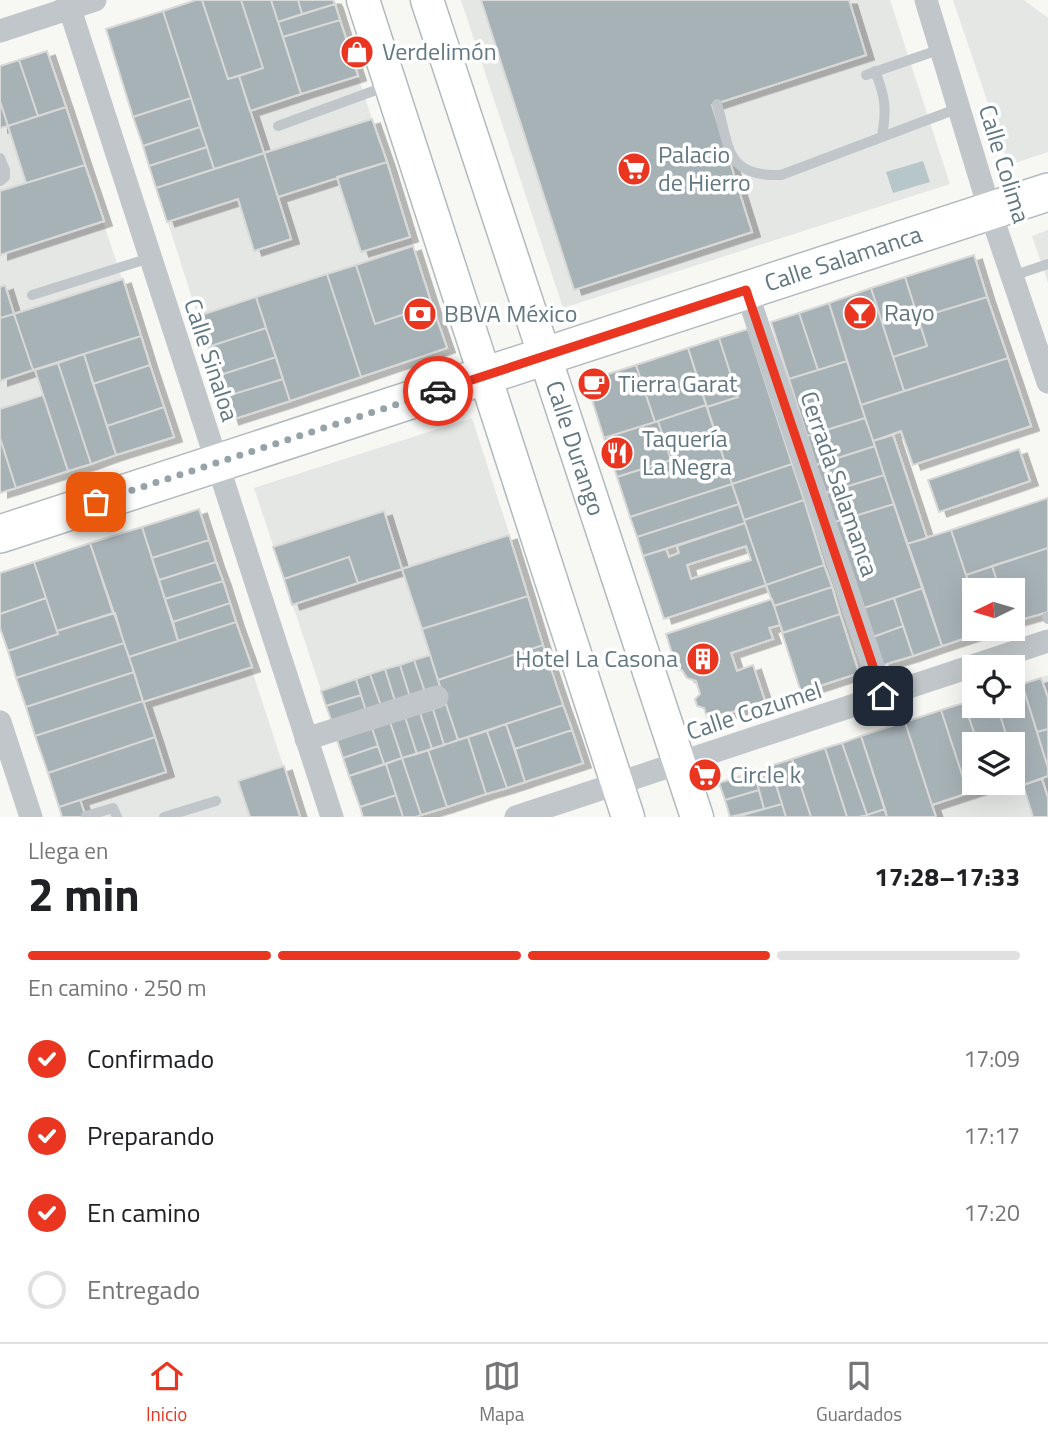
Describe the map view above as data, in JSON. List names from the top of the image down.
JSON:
{
  "streets": {
    "main road": ["Calle Salamanca", "Calle Durango"],
    "street": [
      "Calle Colima",
      "Calle Sinaloa",
      "Cerrada Salamanca",
      "Calle Cozumel"
    ]
  },
  "crossings": [
    ["Calle Colima", "Calle Salamanca"],
    ["Calle Salamanca", "Calle Sinaloa"],
    ["Calle Salamanca", "Calle Durango"],
    ["Calle Salamanca", "Cerrada Salamanca"],
    ["Calle Durango", "Calle Cozumel"],
    ["Cerrada Salamanca", "Calle Cozumel"]
  ],
  "places": {
    "shop": ["Verdelimón"],
    "supermarket": ["Palacio de Hierro", "Circle k"],
    "bar": ["Rayo"],
    "bank": ["BBVA México"],
    "cafe": ["Tierra Garat"],
    "restaurant": ["Taquería La Negra"],
    "building": ["Hotel La Casona"]
  },
  "north": "left",
  "page": {
    "heading": ["2 min", "Llega en", "17:28–17:33"],
    "bar": "En camino · 250 m",
    "list": [
      ["Confirmado", "17:09"],
      ["Preparando", "17:17"],
      ["En camino", "17:20"],
      "Entregado"
    ],
    "tabs": ["Inicio", "Mapa", "Guardados"]
  }
}
